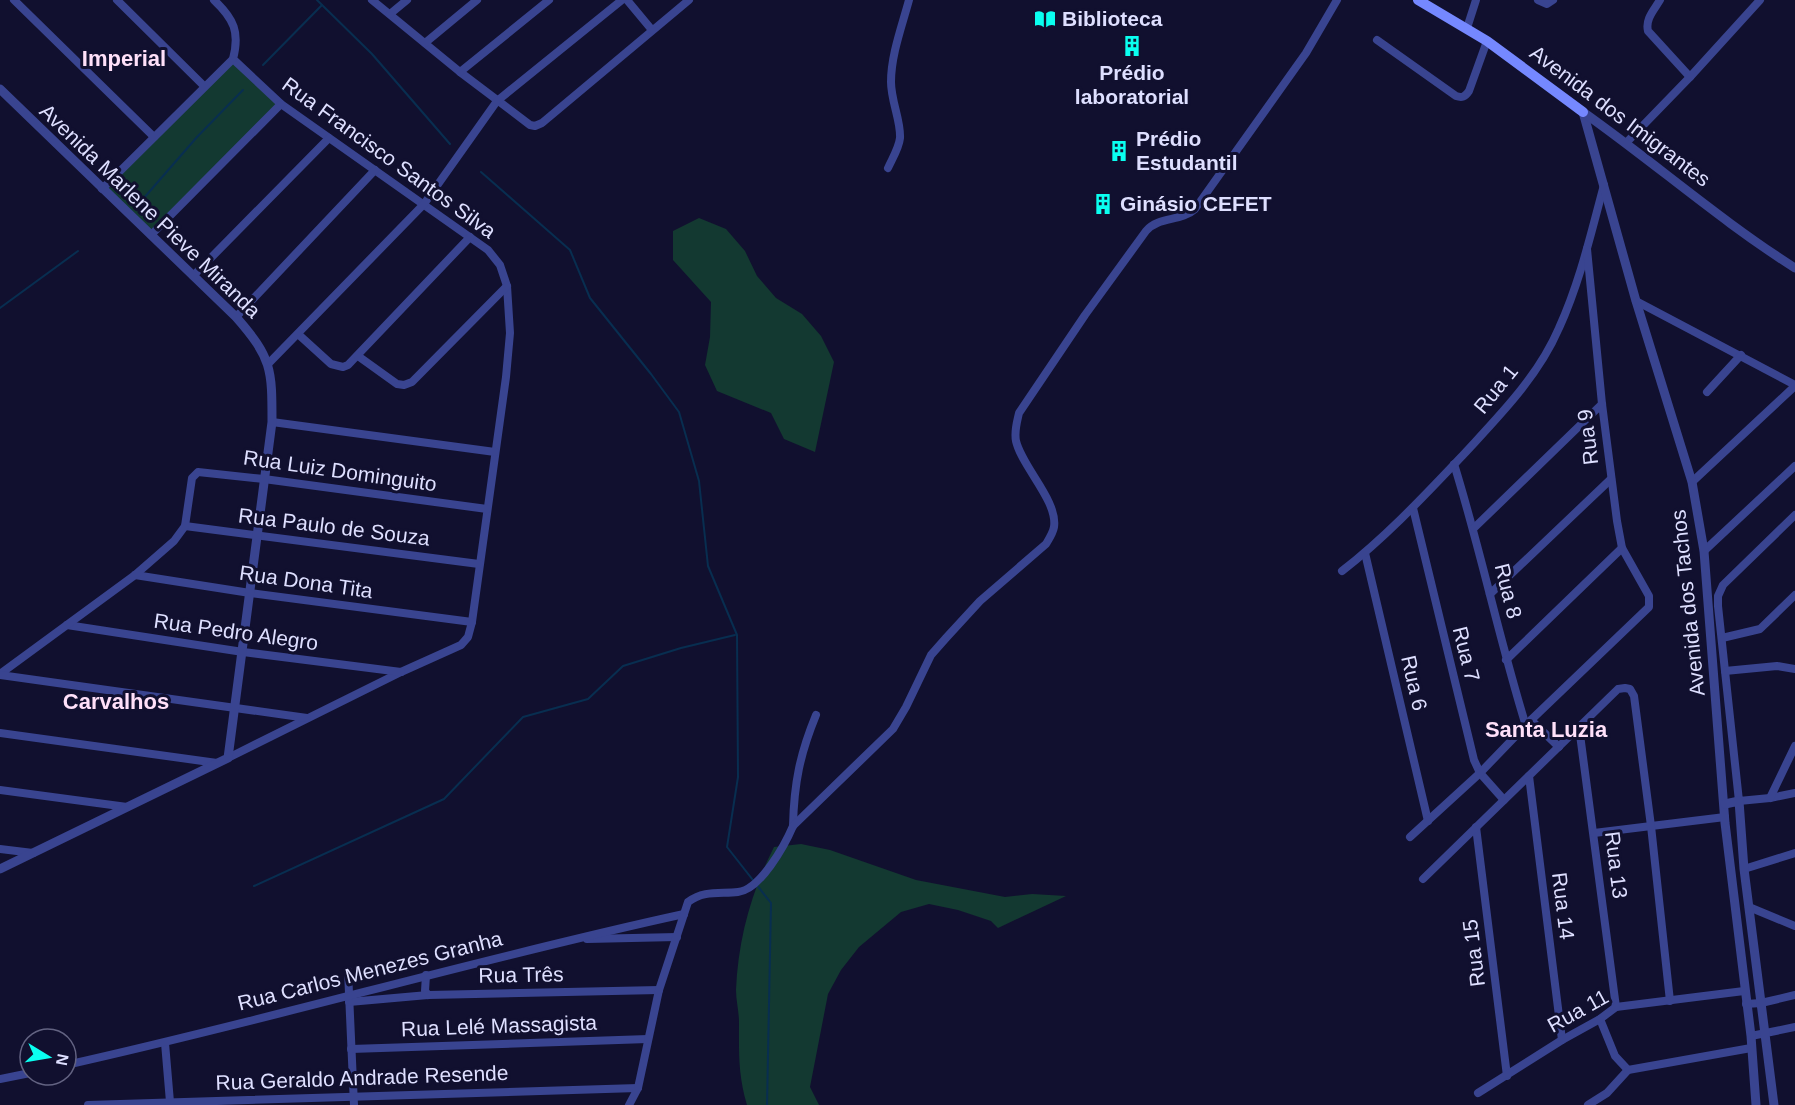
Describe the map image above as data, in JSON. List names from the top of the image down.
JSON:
{
  "streets": {
    "main road": ["Avenida dos Imigrantes"],
    "street": [
      "Rua Francisco Santos Silva",
      "Avenida Marlene Pieve Miranda",
      "Rua 1",
      "Rua 9",
      "Rua Luiz Dominguito",
      "Rua Paulo de Souza",
      "Rua Dona Tita",
      "Rua 8",
      "Avenida dos Tachos",
      "Rua Pedro Alegro",
      "Rua 7",
      "Rua 6",
      "Rua 13",
      "Rua 14",
      "Rua 15",
      "Rua Carlos Menezes Granha",
      "Rua Três",
      "Rua 11",
      "Rua Lelé Massagista",
      "Rua Geraldo Andrade Resende"
    ]
  },
  "crossings": [
    ["Avenida dos Imigrantes", "Avenida dos Tachos"],
    ["Rua Francisco Santos Silva", "Rua Luiz Dominguito"],
    ["Rua Francisco Santos Silva", "Rua Paulo de Souza"],
    ["Rua Francisco Santos Silva", "Rua Dona Tita"],
    ["Rua Francisco Santos Silva", "Rua Pedro Alegro"],
    ["Rua 1", "Rua 9"],
    ["Rua 1", "Rua 8"],
    ["Rua 1", "Avenida dos Tachos"],
    ["Rua 1", "Rua 7"],
    ["Rua 1", "Rua 6"],
    ["Rua 9", "Rua 8"],
    ["Rua Luiz Dominguito", "Rua Paulo de Souza"],
    ["Avenida dos Tachos", "Rua 11"],
    ["Rua 13", "Rua 11"],
    ["Rua 14", "Rua 11"],
    ["Rua 15", "Rua 11"],
    ["Rua Carlos Menezes Granha", "Rua Três"]
  ],
  "districts": ["Imperial", "Carvalhos", "Santa Luzia"],
  "places": {
    "library": ["Biblioteca"],
    "building": ["Prédio laboratorial", "Prédio Estudantil", "Ginásio CEFET"]
  },
  "north": "right"
}
